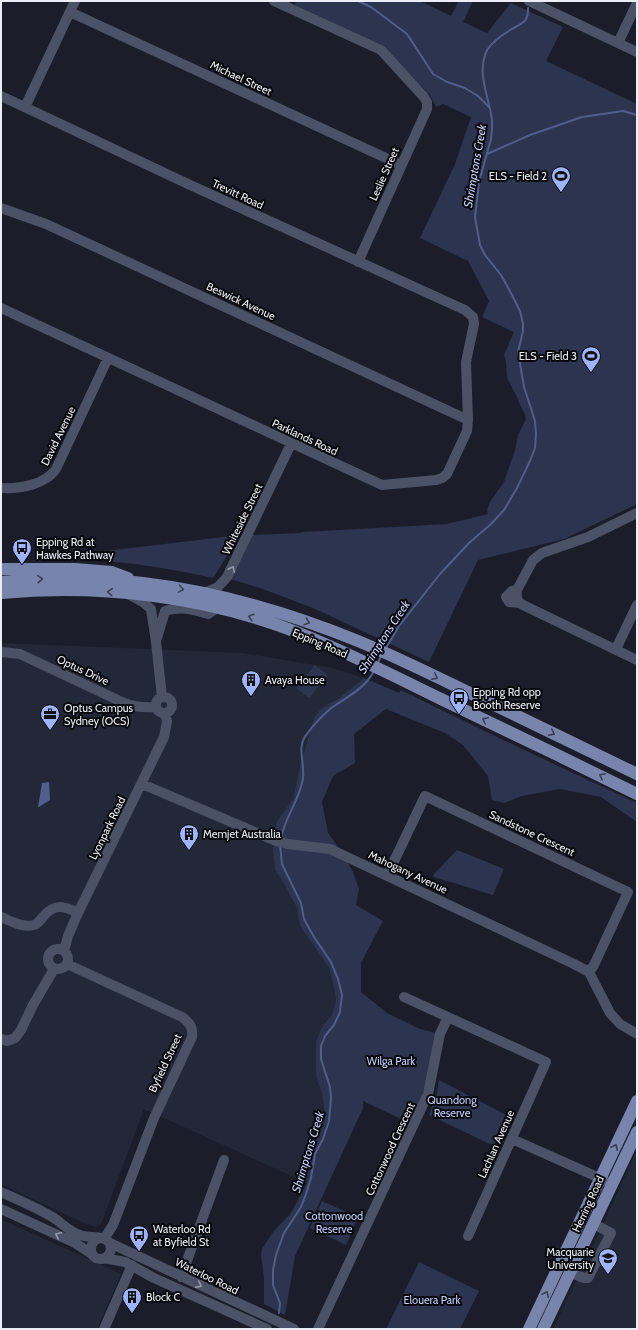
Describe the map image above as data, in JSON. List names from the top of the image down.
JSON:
{
  "streets": {
    "main road": ["Epping Road", "Herring Road"],
    "street": [
      "Michael Street",
      "Leslie Street",
      "Trevitt Road",
      "Beswick Avenue",
      "David Avenue",
      "Parklands Road",
      "Whiteside Street",
      "Optus Drive",
      "Lyonpark Road",
      "Sandstone Crescent",
      "Mahogany Avenue",
      "Byfield Street",
      "Lachlan Avenue",
      "Cottonwood Crescent",
      "Waterloo Road"
    ]
  },
  "crossings": [
    ["Michael Street", "Leslie Street"],
    ["Leslie Street", "Trevitt Road"],
    ["Trevitt Road", "Parklands Road"],
    ["Beswick Avenue", "Parklands Road"],
    ["David Avenue", "Parklands Road"],
    ["Parklands Road", "Whiteside Street"],
    ["Whiteside Street", "Epping Road"],
    ["Optus Drive", "Lyonpark Road"],
    ["Lyonpark Road", "Mahogany Avenue"],
    ["Lyonpark Road", "Byfield Street"],
    ["Sandstone Crescent", "Mahogany Avenue"],
    ["Byfield Street", "Waterloo Road"],
    ["Lachlan Avenue", "Cottonwood Crescent"]
  ],
  "one_way": ["Whiteside Street"],
  "water": ["Shrimptons Creek"],
  "parks": [
    "Wilga Park",
    "Quandong Reserve",
    "Cottonwood Reserve",
    "Elouera Park"
  ],
  "places": {
    "sports": ["ELS - Field 2", "ELS - Field 3"],
    "bus stop": ["Epping Rd at Hawkes Pathway", "Epping Rd opp Booth Reserve", "Waterloo Rd at Byfield St"],
    "building": ["Avaya House", "Memjet Australia", "Block C"],
    "office": ["Optus Campus Sydney (OCS)"],
    "school or university": ["Macquarie University"]
  }
}
